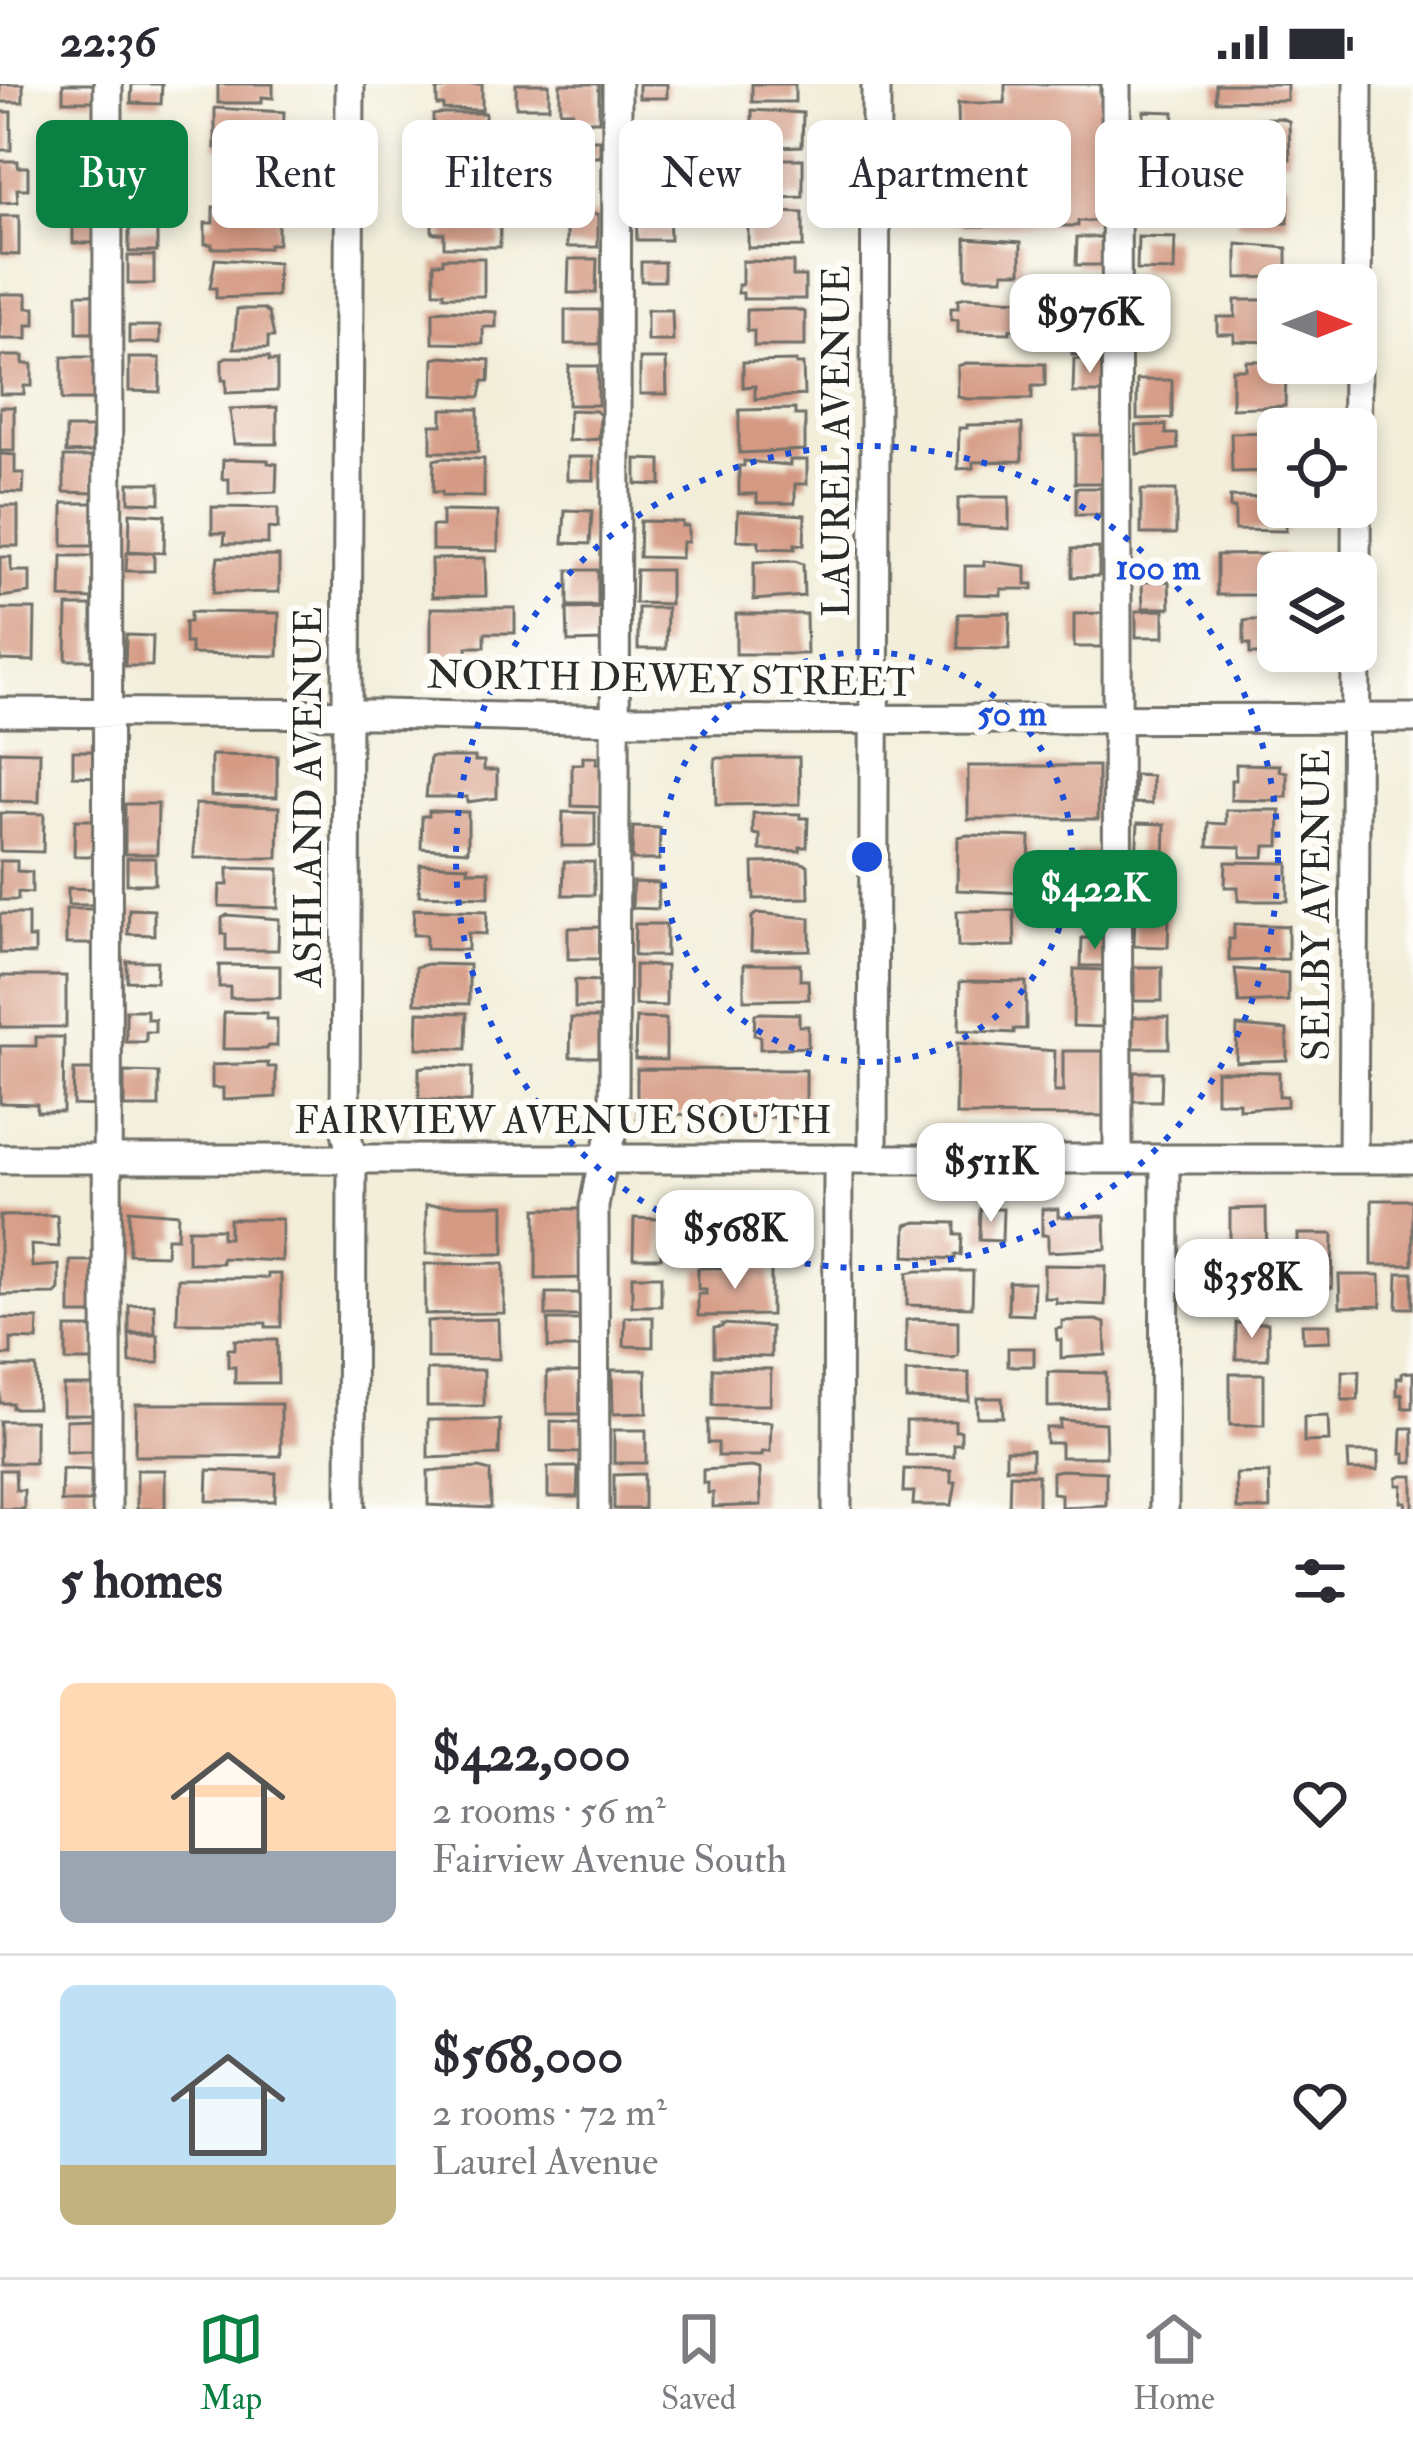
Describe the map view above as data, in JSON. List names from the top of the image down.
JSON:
{
  "streets": {
    "street": [
      "LAUREL AVENUE",
      "NORTH DEWEY STREET",
      "ASHLAND AVENUE",
      "SELBY AVENUE",
      "FAIRVIEW AVENUE SOUTH"
    ]
  },
  "crossings": [
    ["LAUREL AVENUE", "NORTH DEWEY STREET"],
    ["LAUREL AVENUE", "FAIRVIEW AVENUE SOUTH"],
    ["NORTH DEWEY STREET", "ASHLAND AVENUE"],
    ["NORTH DEWEY STREET", "SELBY AVENUE"],
    ["ASHLAND AVENUE", "FAIRVIEW AVENUE SOUTH"],
    ["SELBY AVENUE", "FAIRVIEW AVENUE SOUTH"]
  ],
  "north": "right",
  "page": {
    "status": "22:36",
    "chip": [
      "Buy",
      "Rent",
      "Filters",
      "New",
      "Apartment",
      "House"
    ],
    "price": [
      "$976K",
      "$422K",
      "$511K",
      "$568K",
      "$358K"
    ],
    "heading": "5 homes",
    "list": [
      {
        "name": "$422,000",
        "note": "2 rooms · 56 m² · Fairview Avenue South"
      },
      {
        "name": "$568,000",
        "note": "2 rooms · 72 m² · Laurel Avenue"
      }
    ],
    "tabs": ["Map", "Saved", "Home"]
  },
  "rings": ["100 m", "50 m"]
}
